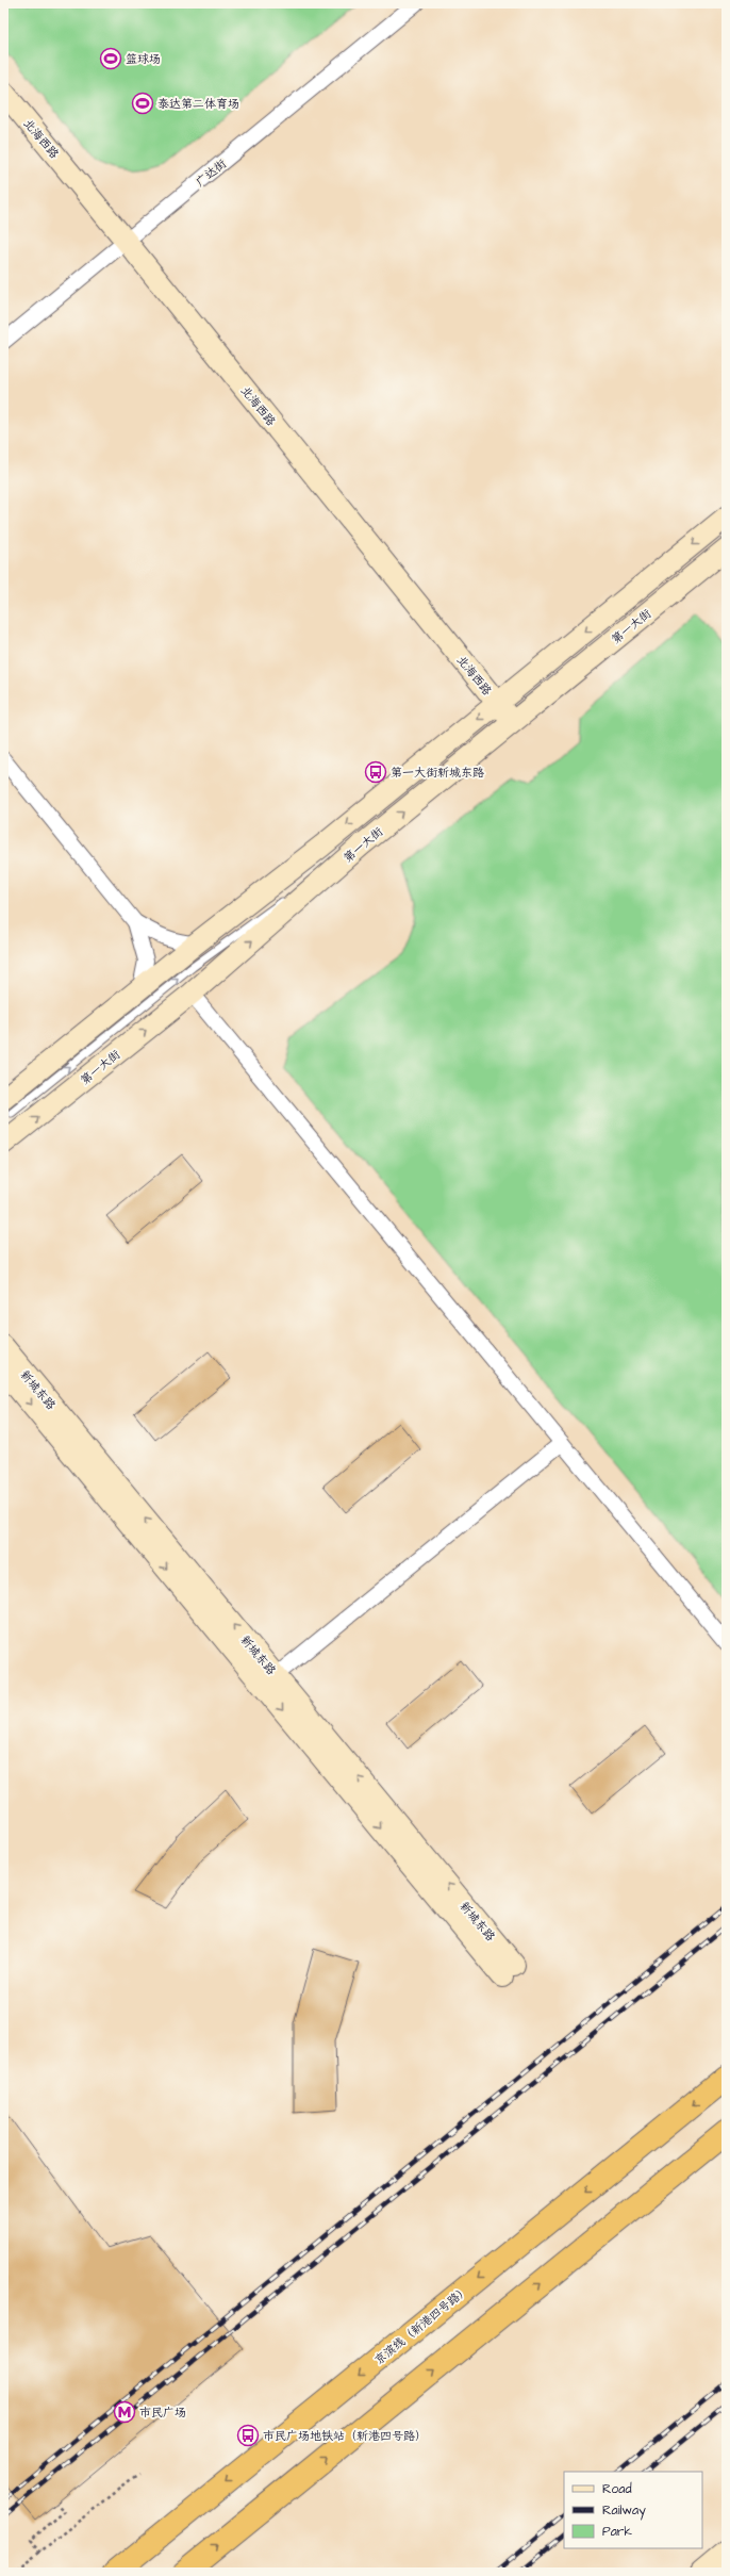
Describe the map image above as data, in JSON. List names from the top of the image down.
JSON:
{
  "streets": {
    "highway": ["京滨线（新港四号路）"],
    "street": [
      "北海西路",
      "广达街",
      "第一大街",
      "新城东路"
    ]
  },
  "crossings": [
    ["北海西路", "广达街"],
    ["北海西路", "第一大街"]
  ],
  "places": {
    "sports": ["篮球场", "泰达第二体育场"],
    "bus stop": ["第一大街新城东路", "市民广场地铁站（新港四号路）"],
    "metro station": ["市民广场"]
  },
  "legend": ["Road", "Railway", "Park"]
}
